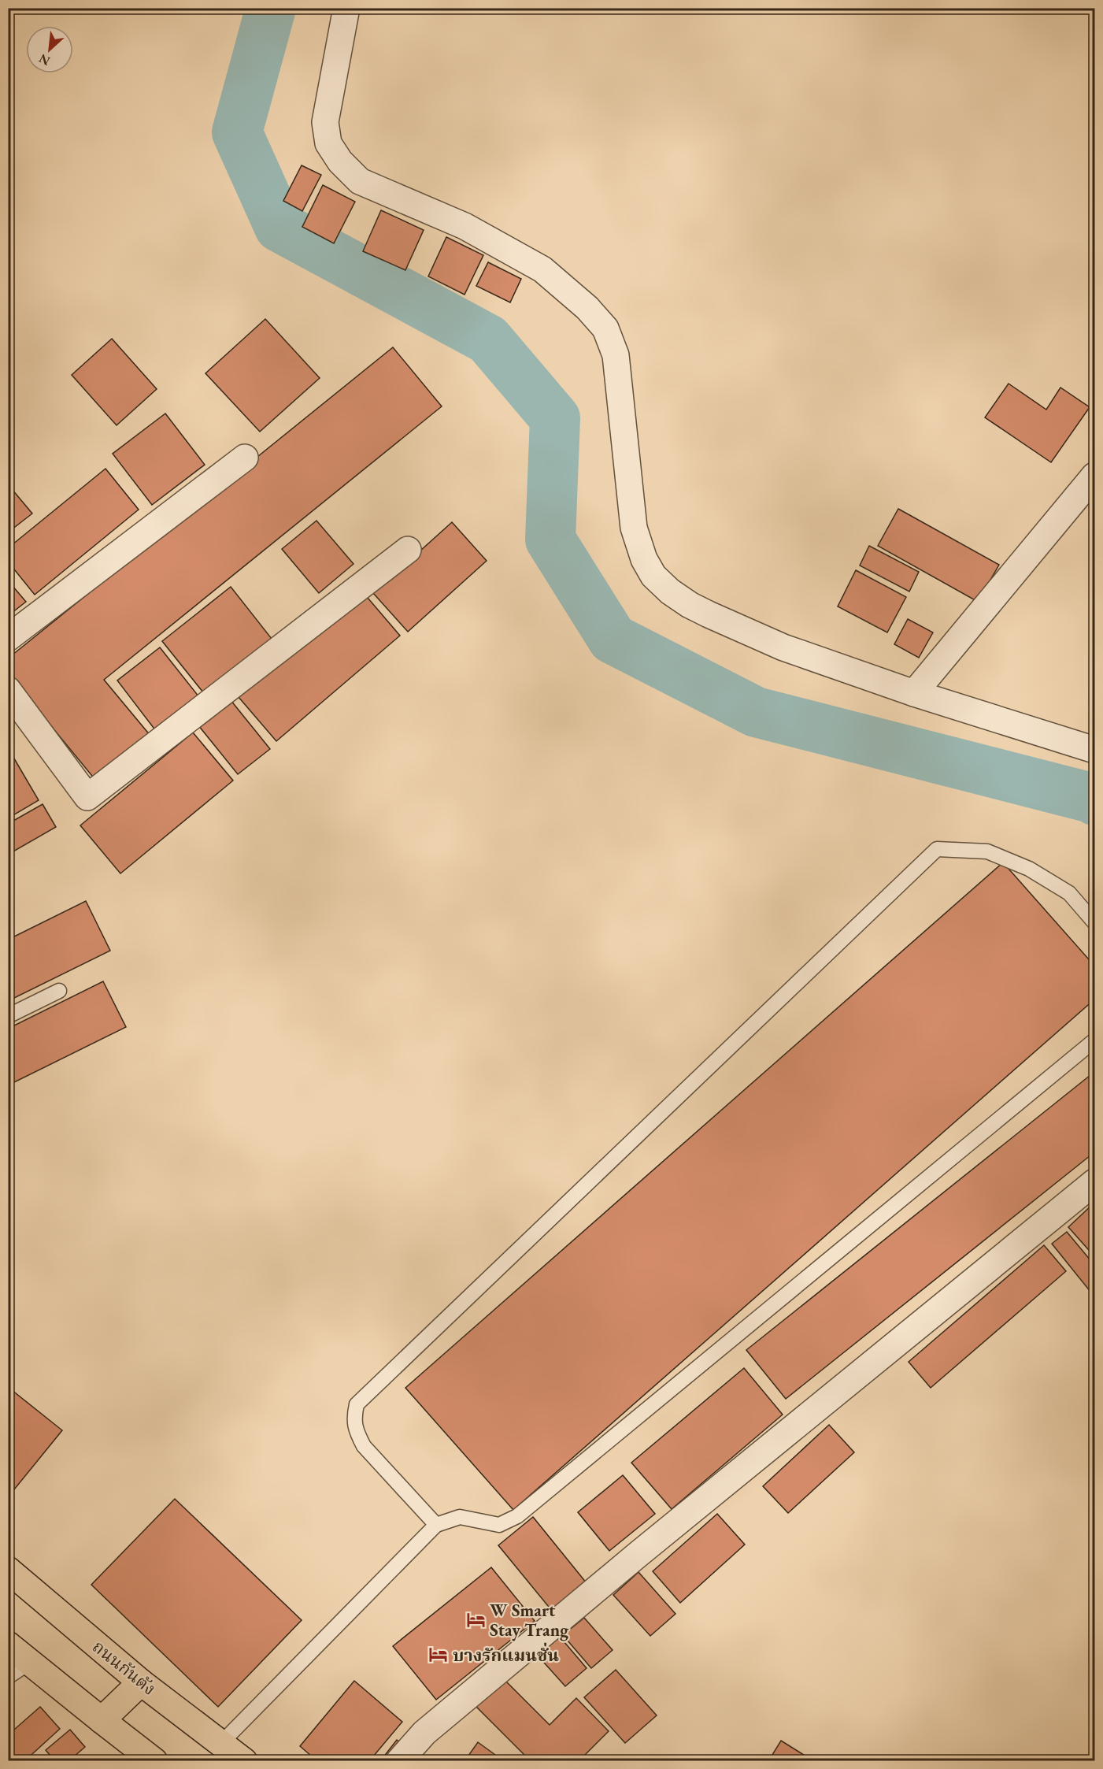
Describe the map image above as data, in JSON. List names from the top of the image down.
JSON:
{
  "streets": {
    "main road": ["ถนนกันตัง"]
  },
  "places": {
    "hotel": ["W Smart Stay Trang", "บางรักแมนชั่น"]
  },
  "north": "bottom left"
}
